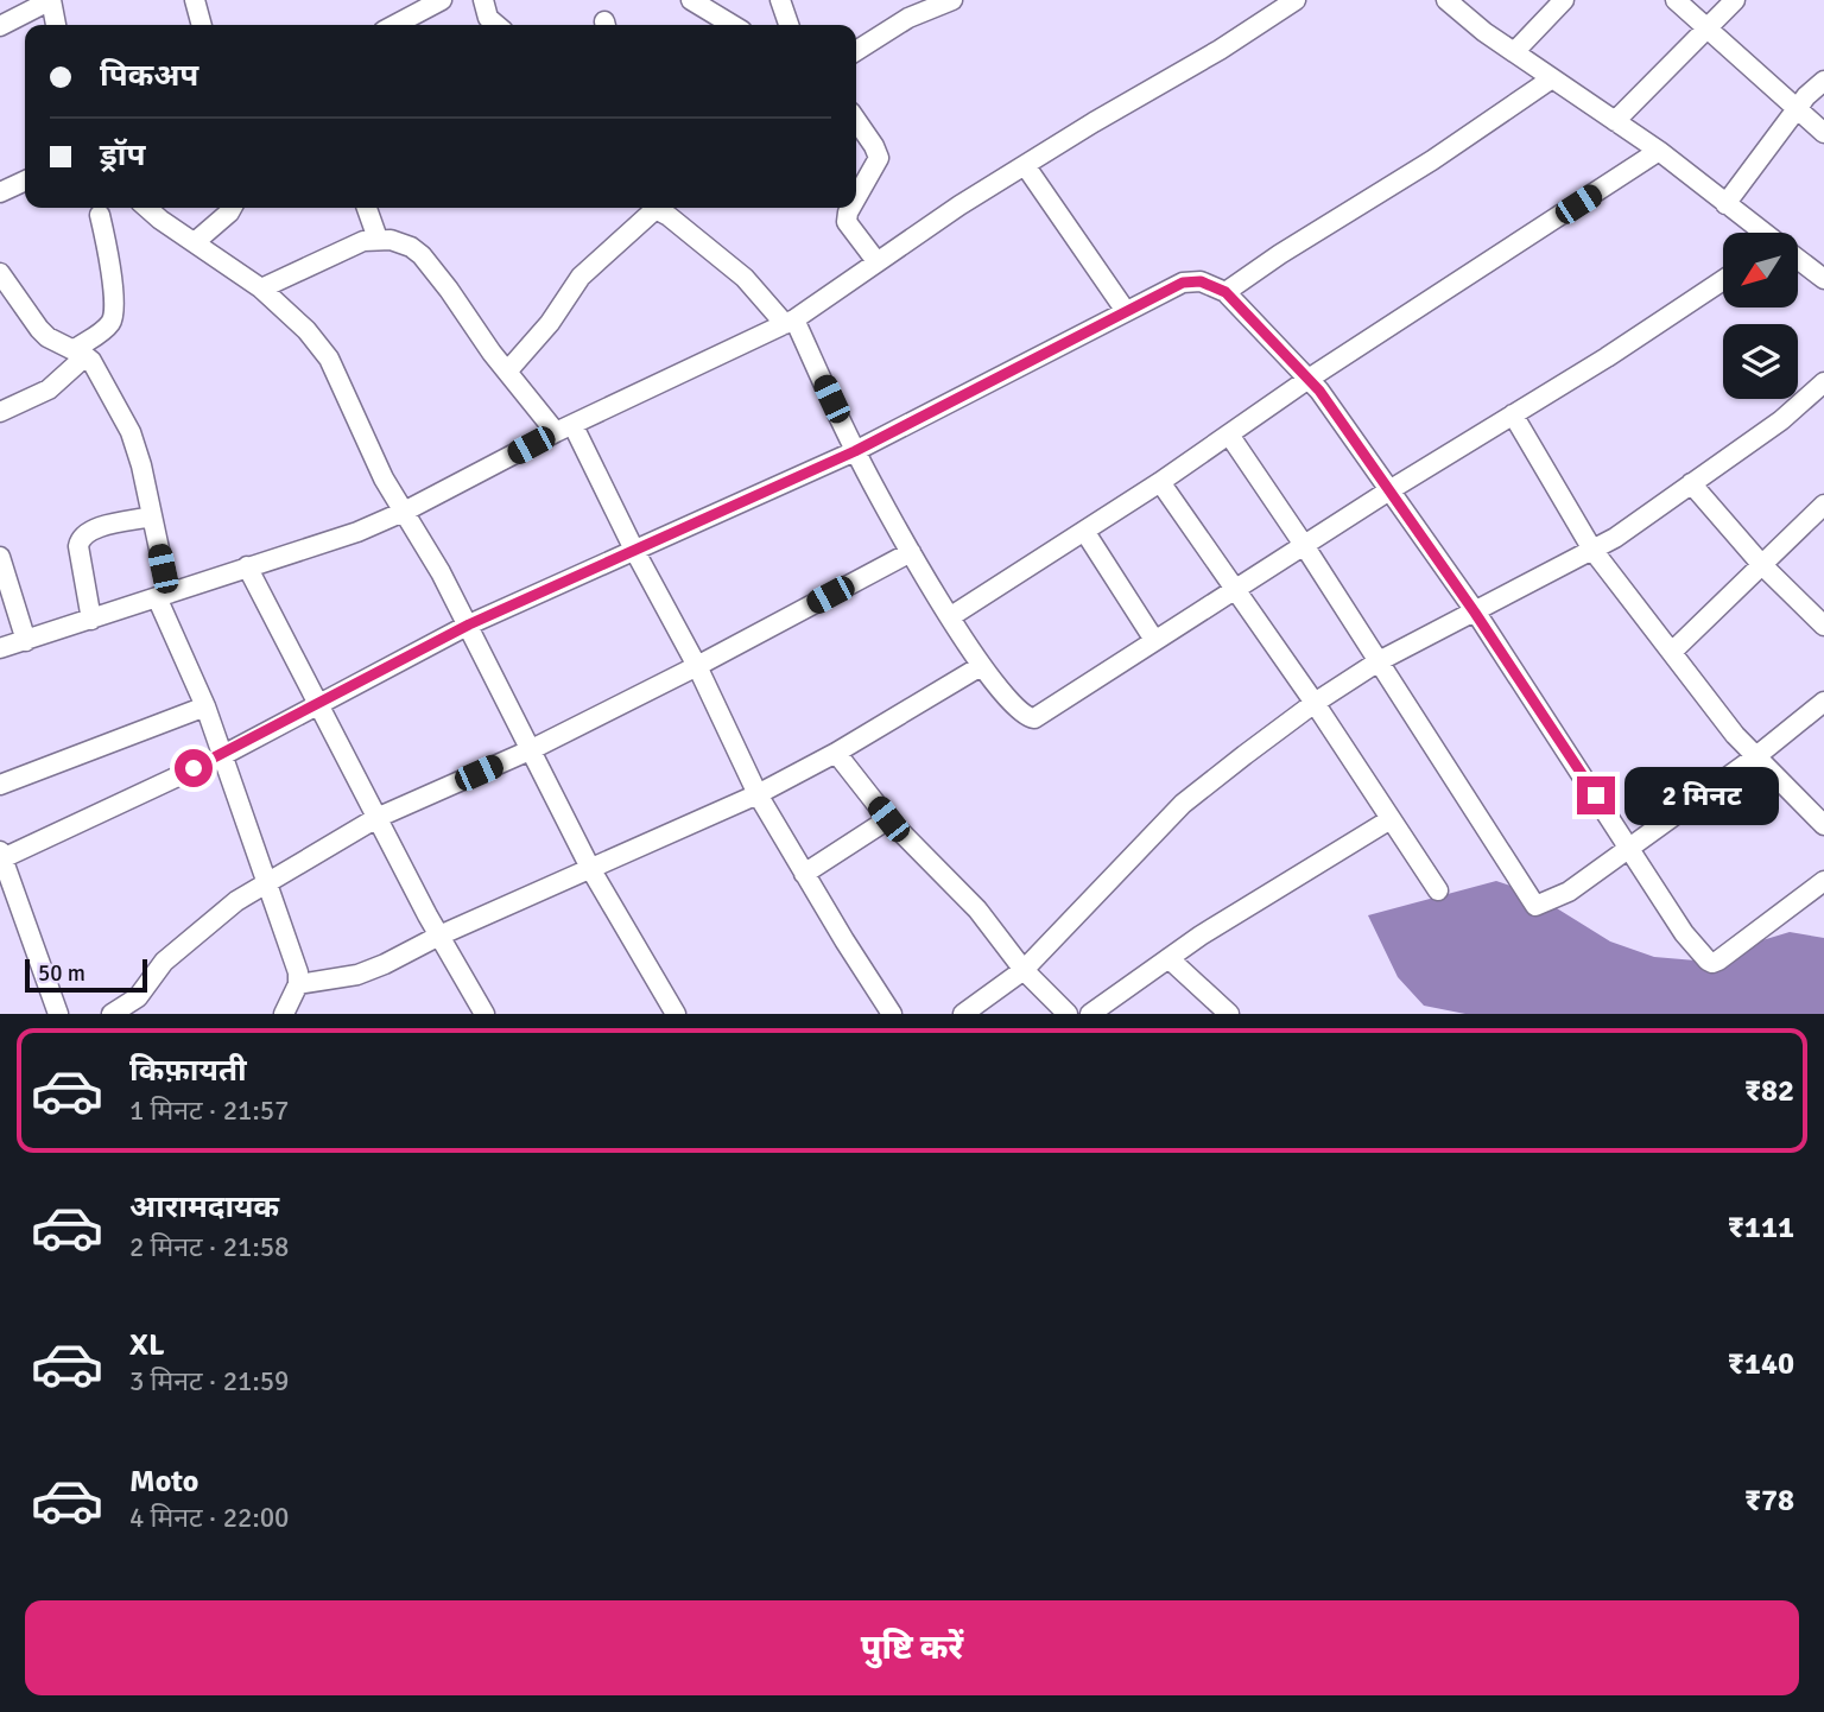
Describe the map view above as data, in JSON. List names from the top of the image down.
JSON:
{
  "scale_bar": "50 m",
  "north": "bottom left",
  "page": {
    "banner": ["पिकअप", "ड्रॉप"],
    "bubble": "2 मिनट",
    "scale": "50 m",
    "list": [
      {
        "name": "किफ़ायती",
        "note": "1 मिनट · 21:57",
        "value": "₹82"
      },
      {
        "name": "आरामदायक",
        "note": "2 मिनट · 21:58",
        "value": "₹111"
      },
      {
        "name": "XL",
        "note": "3 मिनट · 21:59",
        "value": "₹140"
      },
      {
        "name": "Moto",
        "note": "4 मिनट · 22:00",
        "value": "₹78"
      }
    ],
    "buttons": "पुष्टि करें"
  }
}
